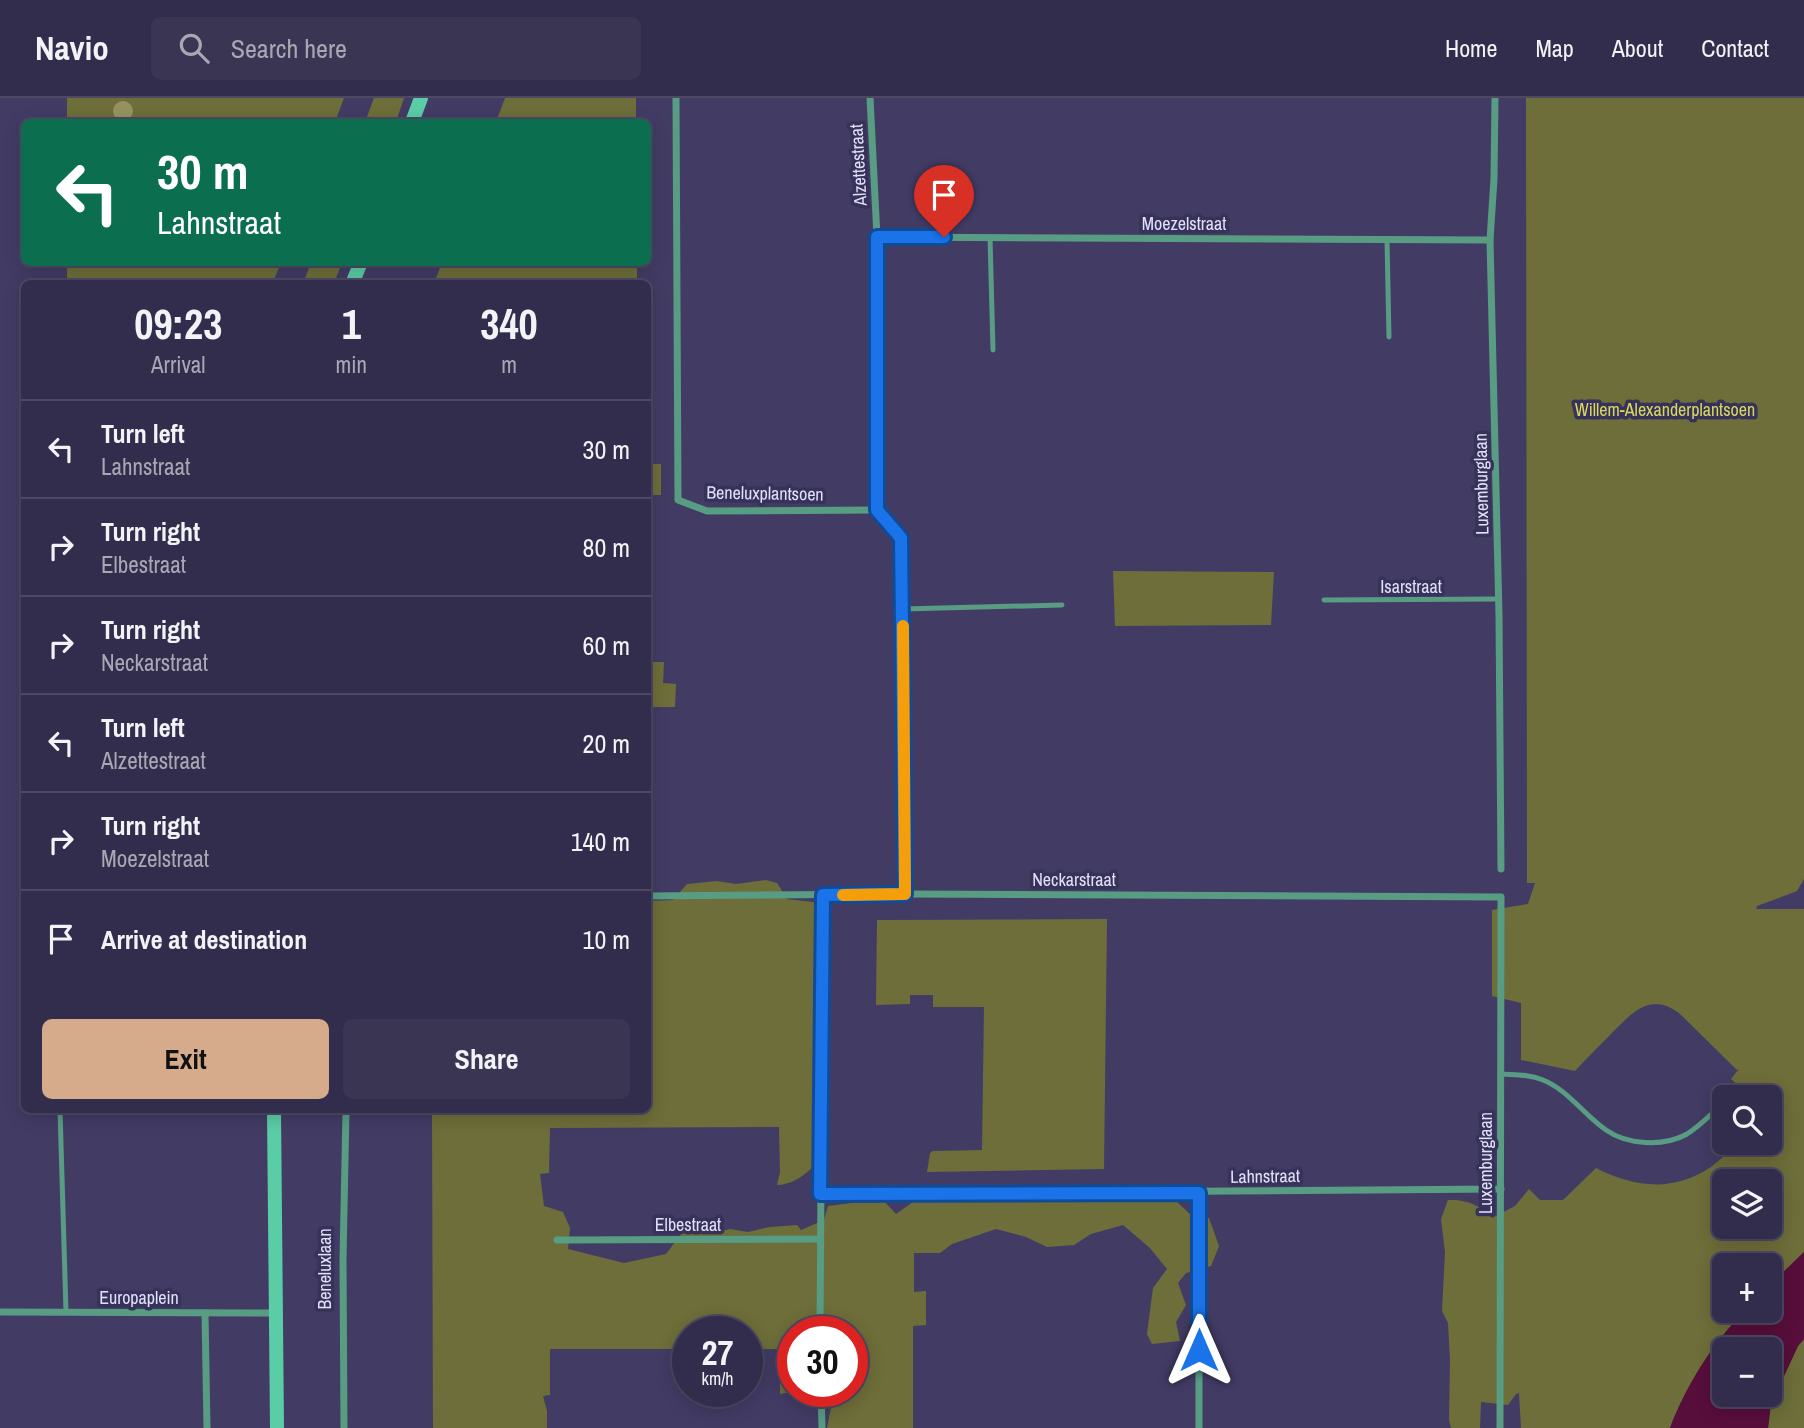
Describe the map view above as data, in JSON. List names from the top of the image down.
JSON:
{
  "streets": {
    "street": [
      "Alzettestraat",
      "Moezelstraat",
      "Luxemburglaan",
      "Beneluxplantsoen",
      "Neckarstraat",
      "Lahnstraat",
      "Elbestraat",
      "Beneluxlaan",
      "Europaplein"
    ],
    "lane": ["Isarstraat"]
  },
  "crossings": [
    ["Alzettestraat", "Moezelstraat"],
    ["Alzettestraat", "Beneluxplantsoen"],
    ["Moezelstraat", "Luxemburglaan"],
    ["Luxemburglaan", "Isarstraat"],
    ["Luxemburglaan", "Neckarstraat"],
    ["Luxemburglaan", "Lahnstraat"]
  ],
  "parks": ["Willem-Alexanderplantsoen"],
  "page": {
    "header": "Navio",
    "search": "Search here",
    "nav": [
      "Home",
      "Map",
      "About",
      "Contact"
    ],
    "turn": ["30 m", "Lahnstraat"],
    "eta": [
      "09:23",
      "Arrival",
      "1",
      "min",
      "340",
      "m"
    ],
    "list": [
      {
        "name": "Turn left",
        "note": "Lahnstraat",
        "value": "30 m"
      },
      {
        "name": "Turn right",
        "note": "Elbestraat",
        "value": "80 m"
      },
      {
        "name": "Turn right",
        "note": "Neckarstraat",
        "value": "60 m"
      },
      {
        "name": "Turn left",
        "note": "Alzettestraat",
        "value": "20 m"
      },
      {
        "name": "Turn right",
        "note": "Moezelstraat",
        "value": "140 m"
      },
      {
        "name": "Arrive at destination",
        "value": "10 m"
      }
    ],
    "buttons": ["Exit", "Share"],
    "map_buttons": ["+", "−"],
    "speed": "27 km/h",
    "limit": "30"
  }
}
